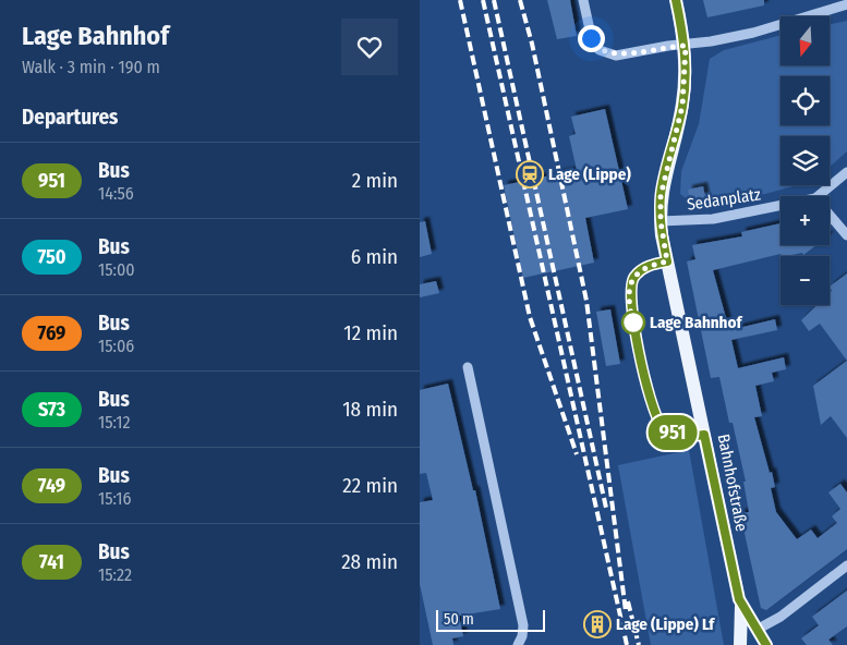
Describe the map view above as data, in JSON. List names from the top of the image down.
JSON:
{
  "streets": {
    "main road": ["Bahnhofstraße"],
    "street": ["Sedanplatz"]
  },
  "crossings": [
    ["Sedanplatz", "Bahnhofstraße"]
  ],
  "places": {
    "station": ["Lage (Lippe)"],
    "other": ["Lage Bahnhof"],
    "building": ["Lage (Lippe) Lf"]
  },
  "lines": ["bus line 951"],
  "scale_bar": "50 m",
  "north": "bottom",
  "page": {
    "heading": [
      ["Lage Bahnhof", "Walk · 3 min · 190 m"],
      "Departures"
    ],
    "on_map": "951",
    "map_buttons": ["+", "−"],
    "list": [
      {
        "mark": "951",
        "name": "Bus",
        "note": "14:56",
        "value": "2 min"
      },
      {
        "mark": "750",
        "name": "Bus",
        "note": "15:00",
        "value": "6 min"
      },
      {
        "mark": "769",
        "name": "Bus",
        "note": "15:06",
        "value": "12 min"
      },
      {
        "mark": "S73",
        "name": "Bus",
        "note": "15:12",
        "value": "18 min"
      },
      {
        "mark": "749",
        "name": "Bus",
        "note": "15:16",
        "value": "22 min"
      },
      {
        "mark": "741",
        "name": "Bus",
        "note": "15:22",
        "value": "28 min"
      }
    ],
    "scale": "50 m"
  }
}
